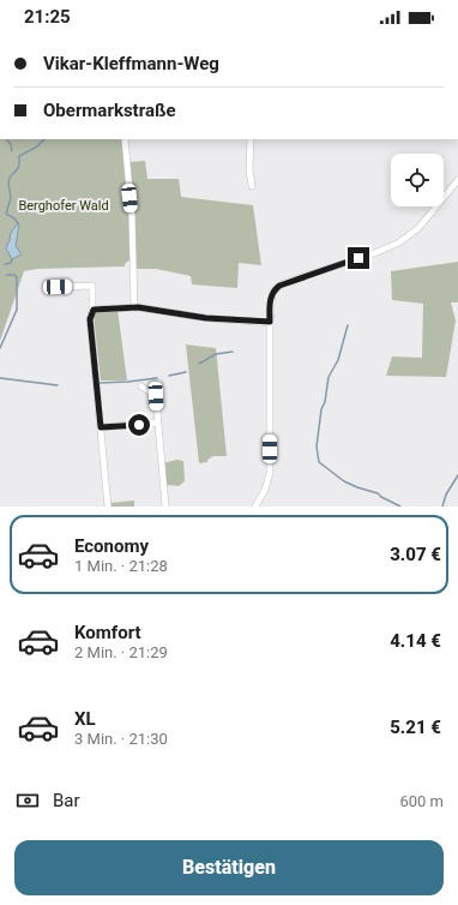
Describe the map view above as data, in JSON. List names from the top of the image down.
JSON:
{
  "parks": ["Berghofer Wald"],
  "page": {
    "status": "21:25",
    "banner": ["Vikar-Kleffmann-Weg", "Obermarkstraße"],
    "list": [
      {
        "name": "Economy",
        "note": "1 Min. · 21:28",
        "value": "3.07 €"
      },
      {
        "name": "Komfort",
        "note": "2 Min. · 21:29",
        "value": "4.14 €"
      },
      {
        "name": "XL",
        "note": "3 Min. · 21:30",
        "value": "5.21 €"
      }
    ],
    "pay": ["Bar", "600 m"],
    "buttons": "Bestätigen"
  }
}
